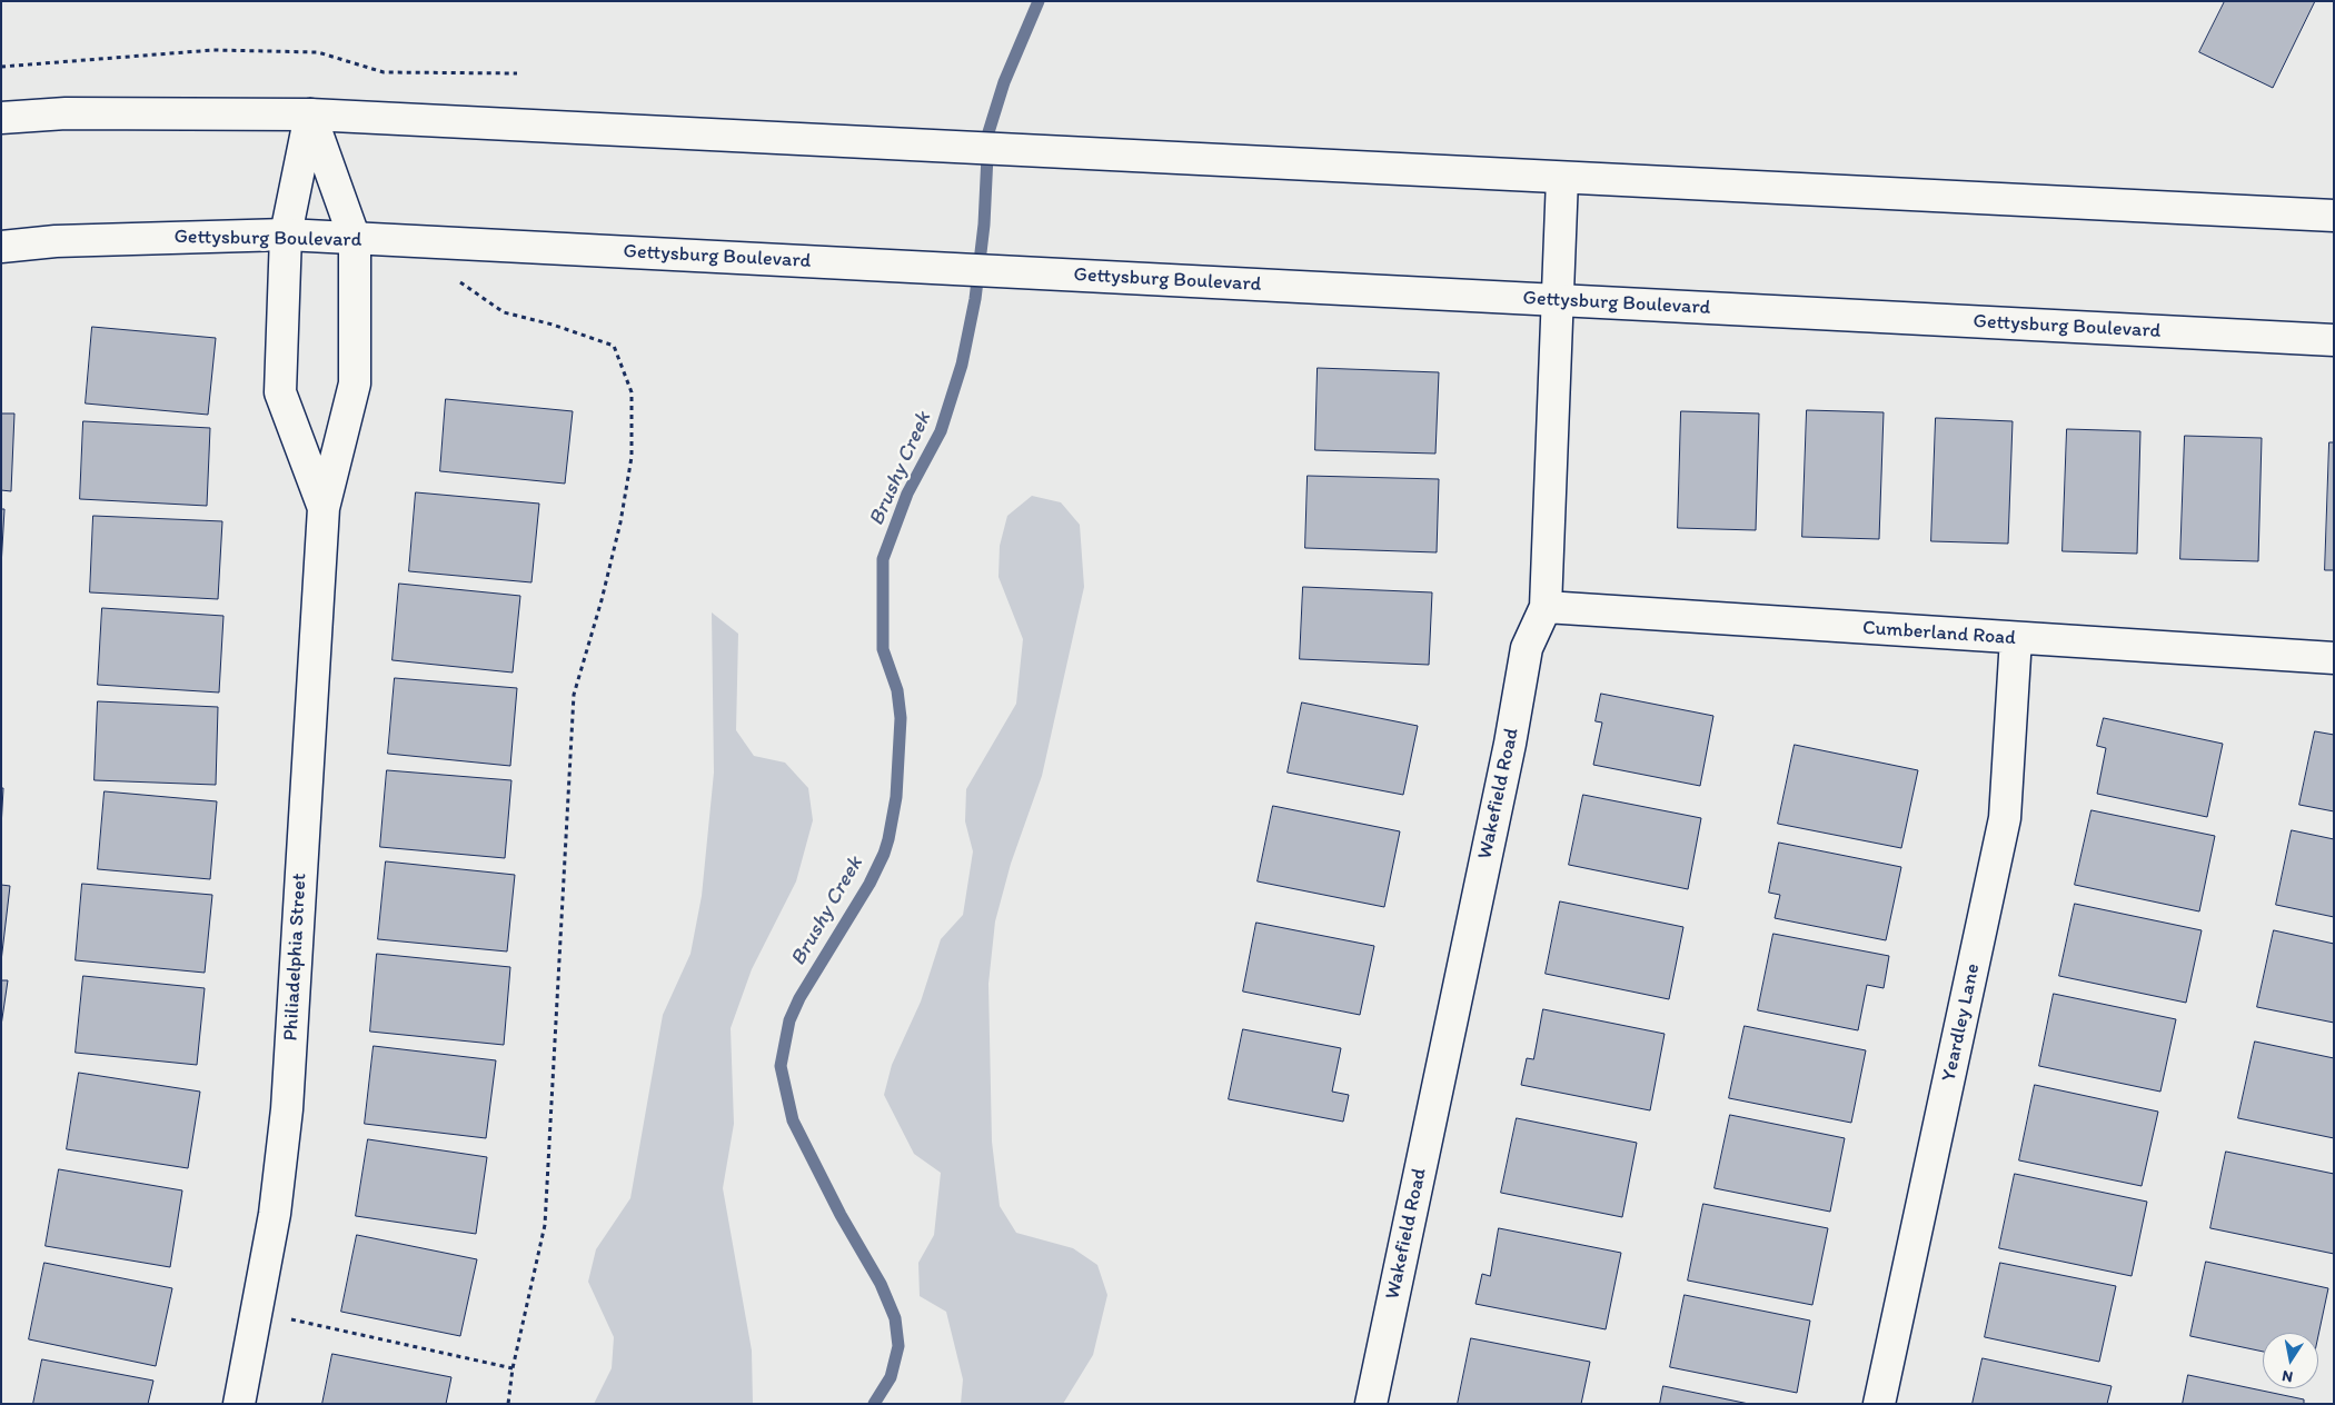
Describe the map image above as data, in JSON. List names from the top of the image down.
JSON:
{
  "streets": {
    "street": [
      "Gettysburg Boulevard",
      "Cumberland Road",
      "Wakefield Road",
      "Philiadelphia Street",
      "Yeardley Lane"
    ]
  },
  "crossings": [
    ["Gettysburg Boulevard", "Wakefield Road"],
    ["Gettysburg Boulevard", "Philiadelphia Street"],
    ["Cumberland Road", "Wakefield Road"],
    ["Cumberland Road", "Yeardley Lane"]
  ],
  "water": ["Brushy Creek"],
  "north": "bottom"
}
